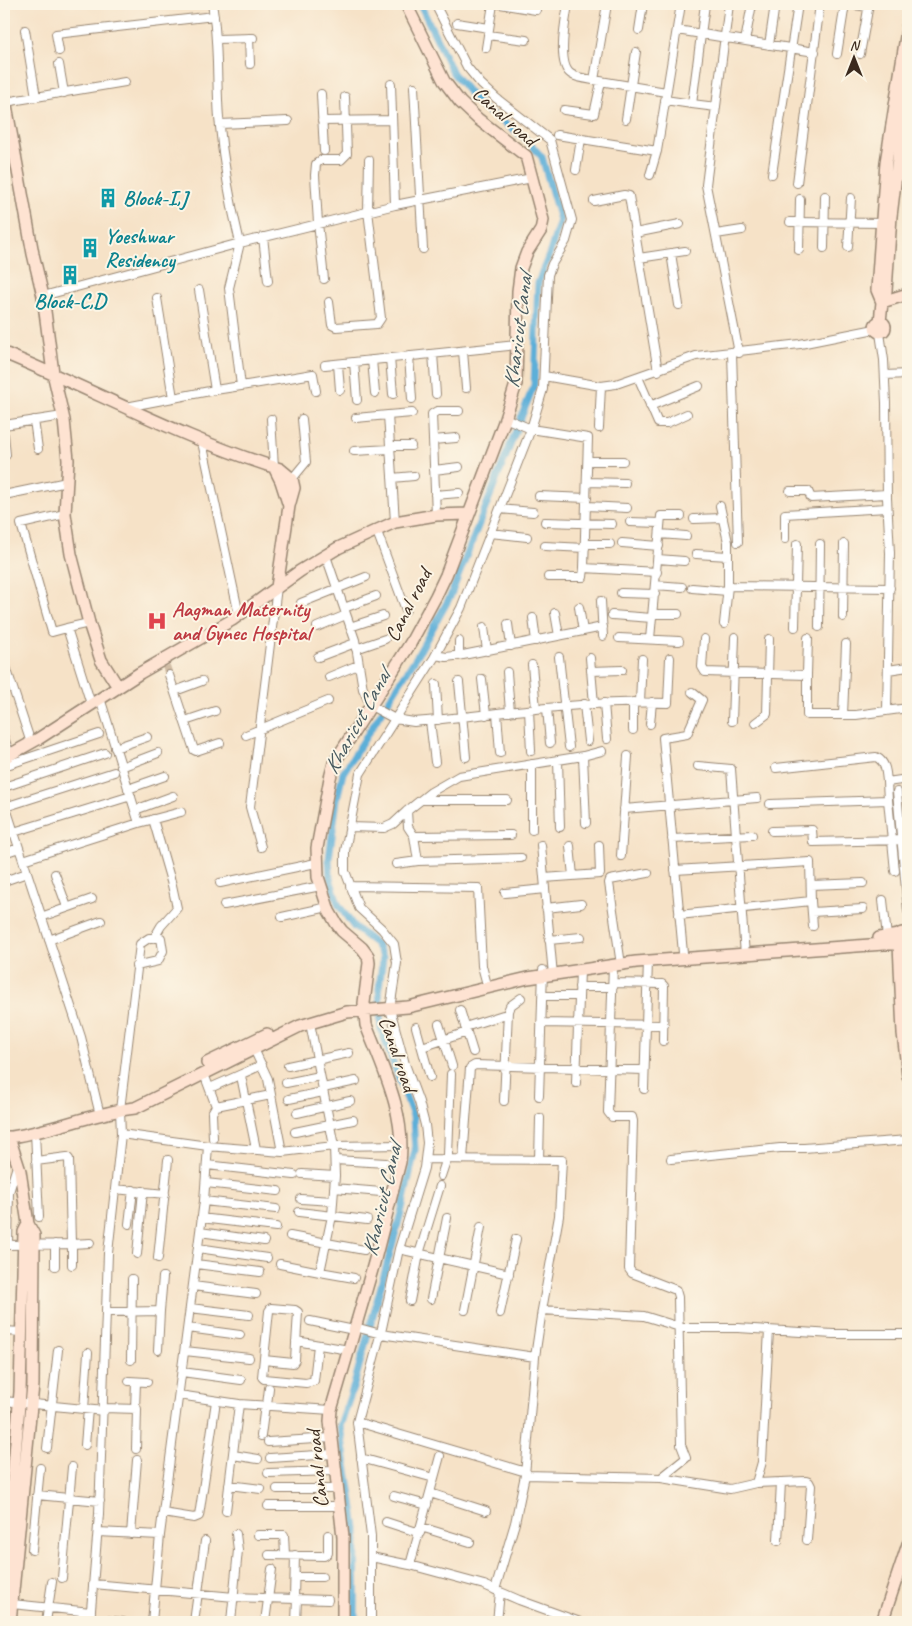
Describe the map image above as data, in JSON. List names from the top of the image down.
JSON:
{
  "streets": {
    "street": ["Canal road"]
  },
  "water": ["Kharicut Canal"],
  "places": {
    "building": ["Block-I,J", "Yoeshwar Residency", "Block-C,D"],
    "hospital": ["Aagman Maternity and Gynec Hospital"]
  },
  "north": "top"
}
